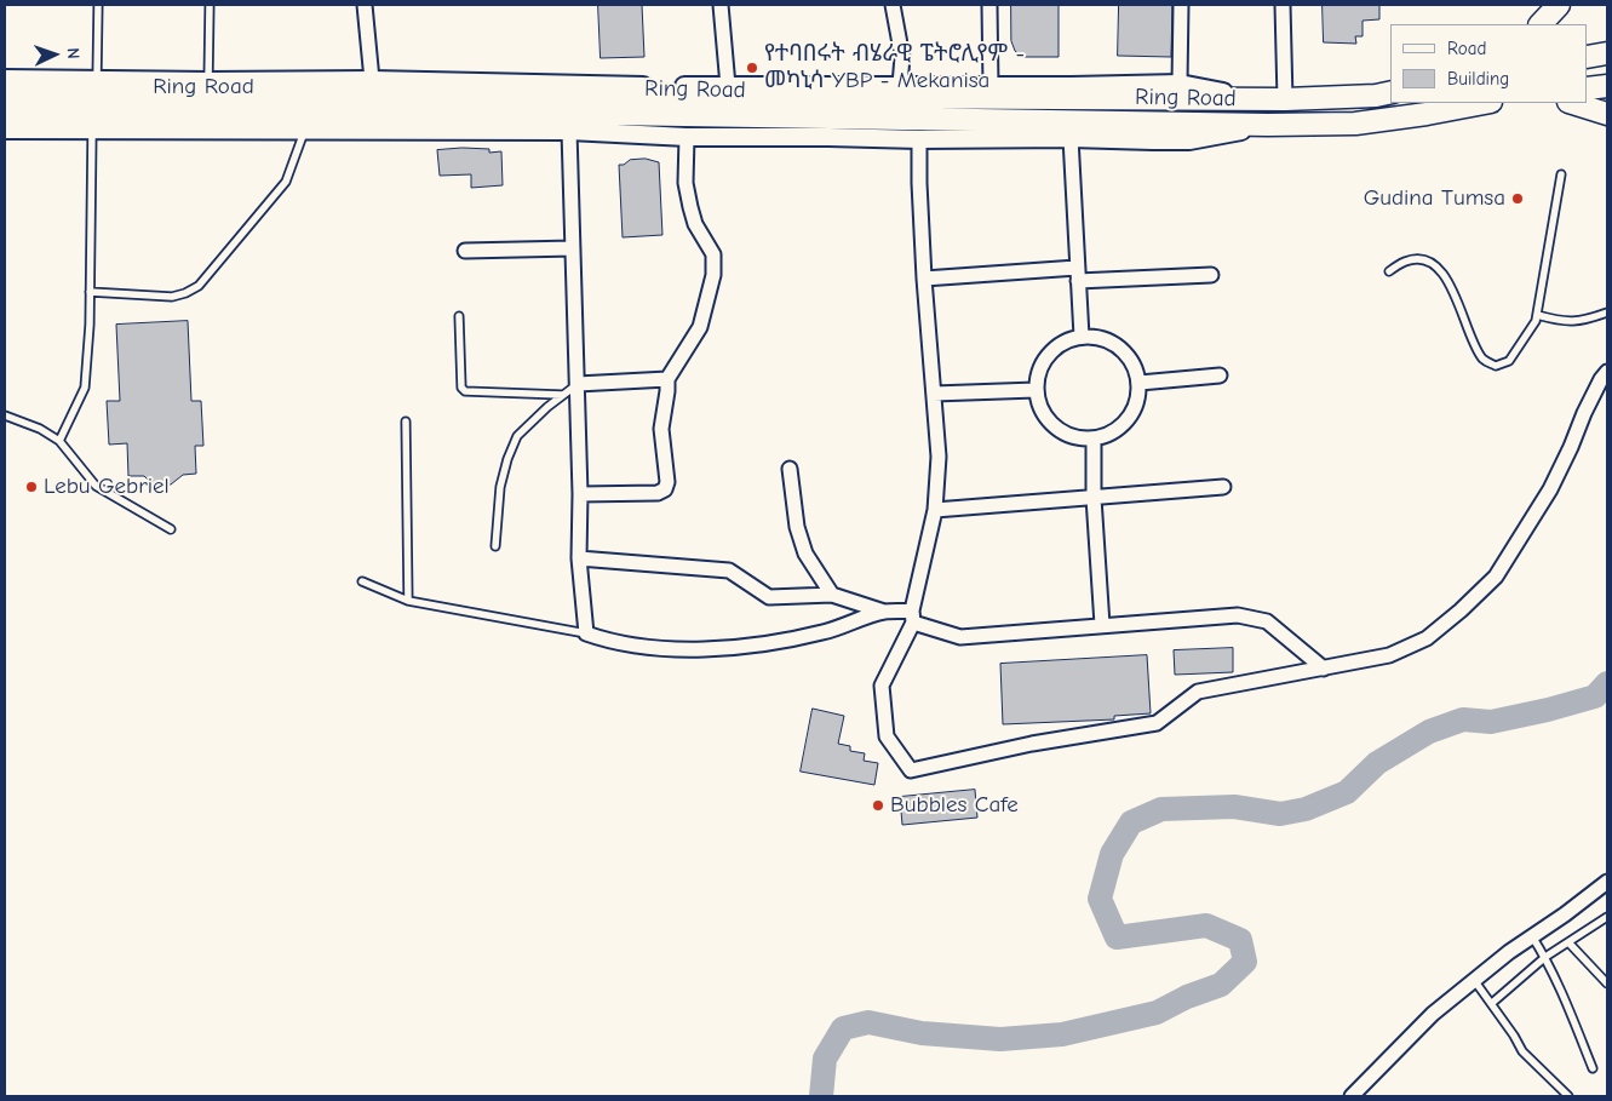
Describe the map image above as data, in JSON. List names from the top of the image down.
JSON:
{
  "streets": {
    "highway": ["Ring Road"]
  },
  "places": [
    "የተባበሩት ብሄራዊ ፔትሮሊየም - መካኒሳ YBP - Mekanisa",
    "Gudina Tumsa",
    "Lebu Gebriel",
    "Bubbles Cafe"
  ],
  "legend": ["Road", "Building"],
  "north": "right"
}
